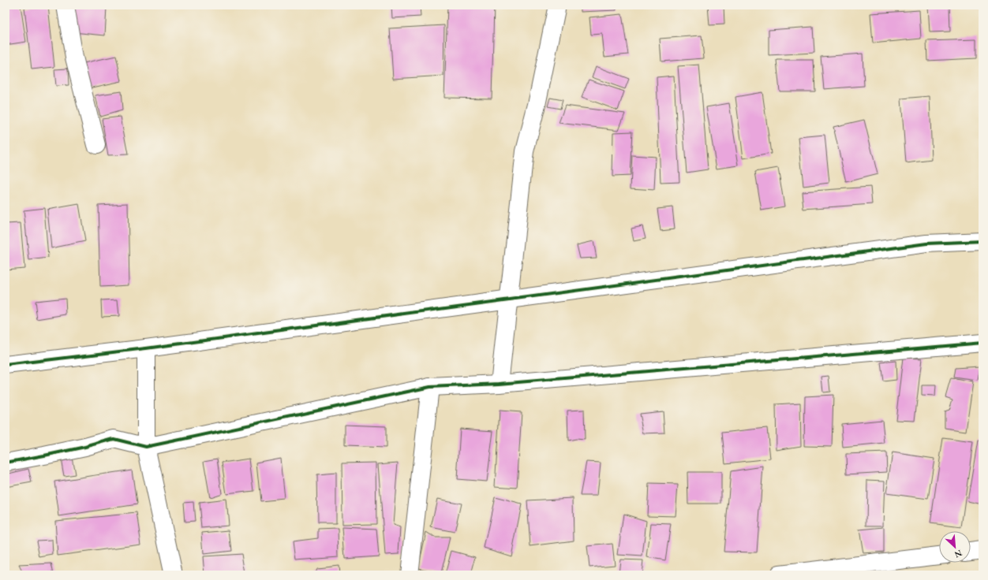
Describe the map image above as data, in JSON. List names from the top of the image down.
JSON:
{
  "north": "bottom right"
}
